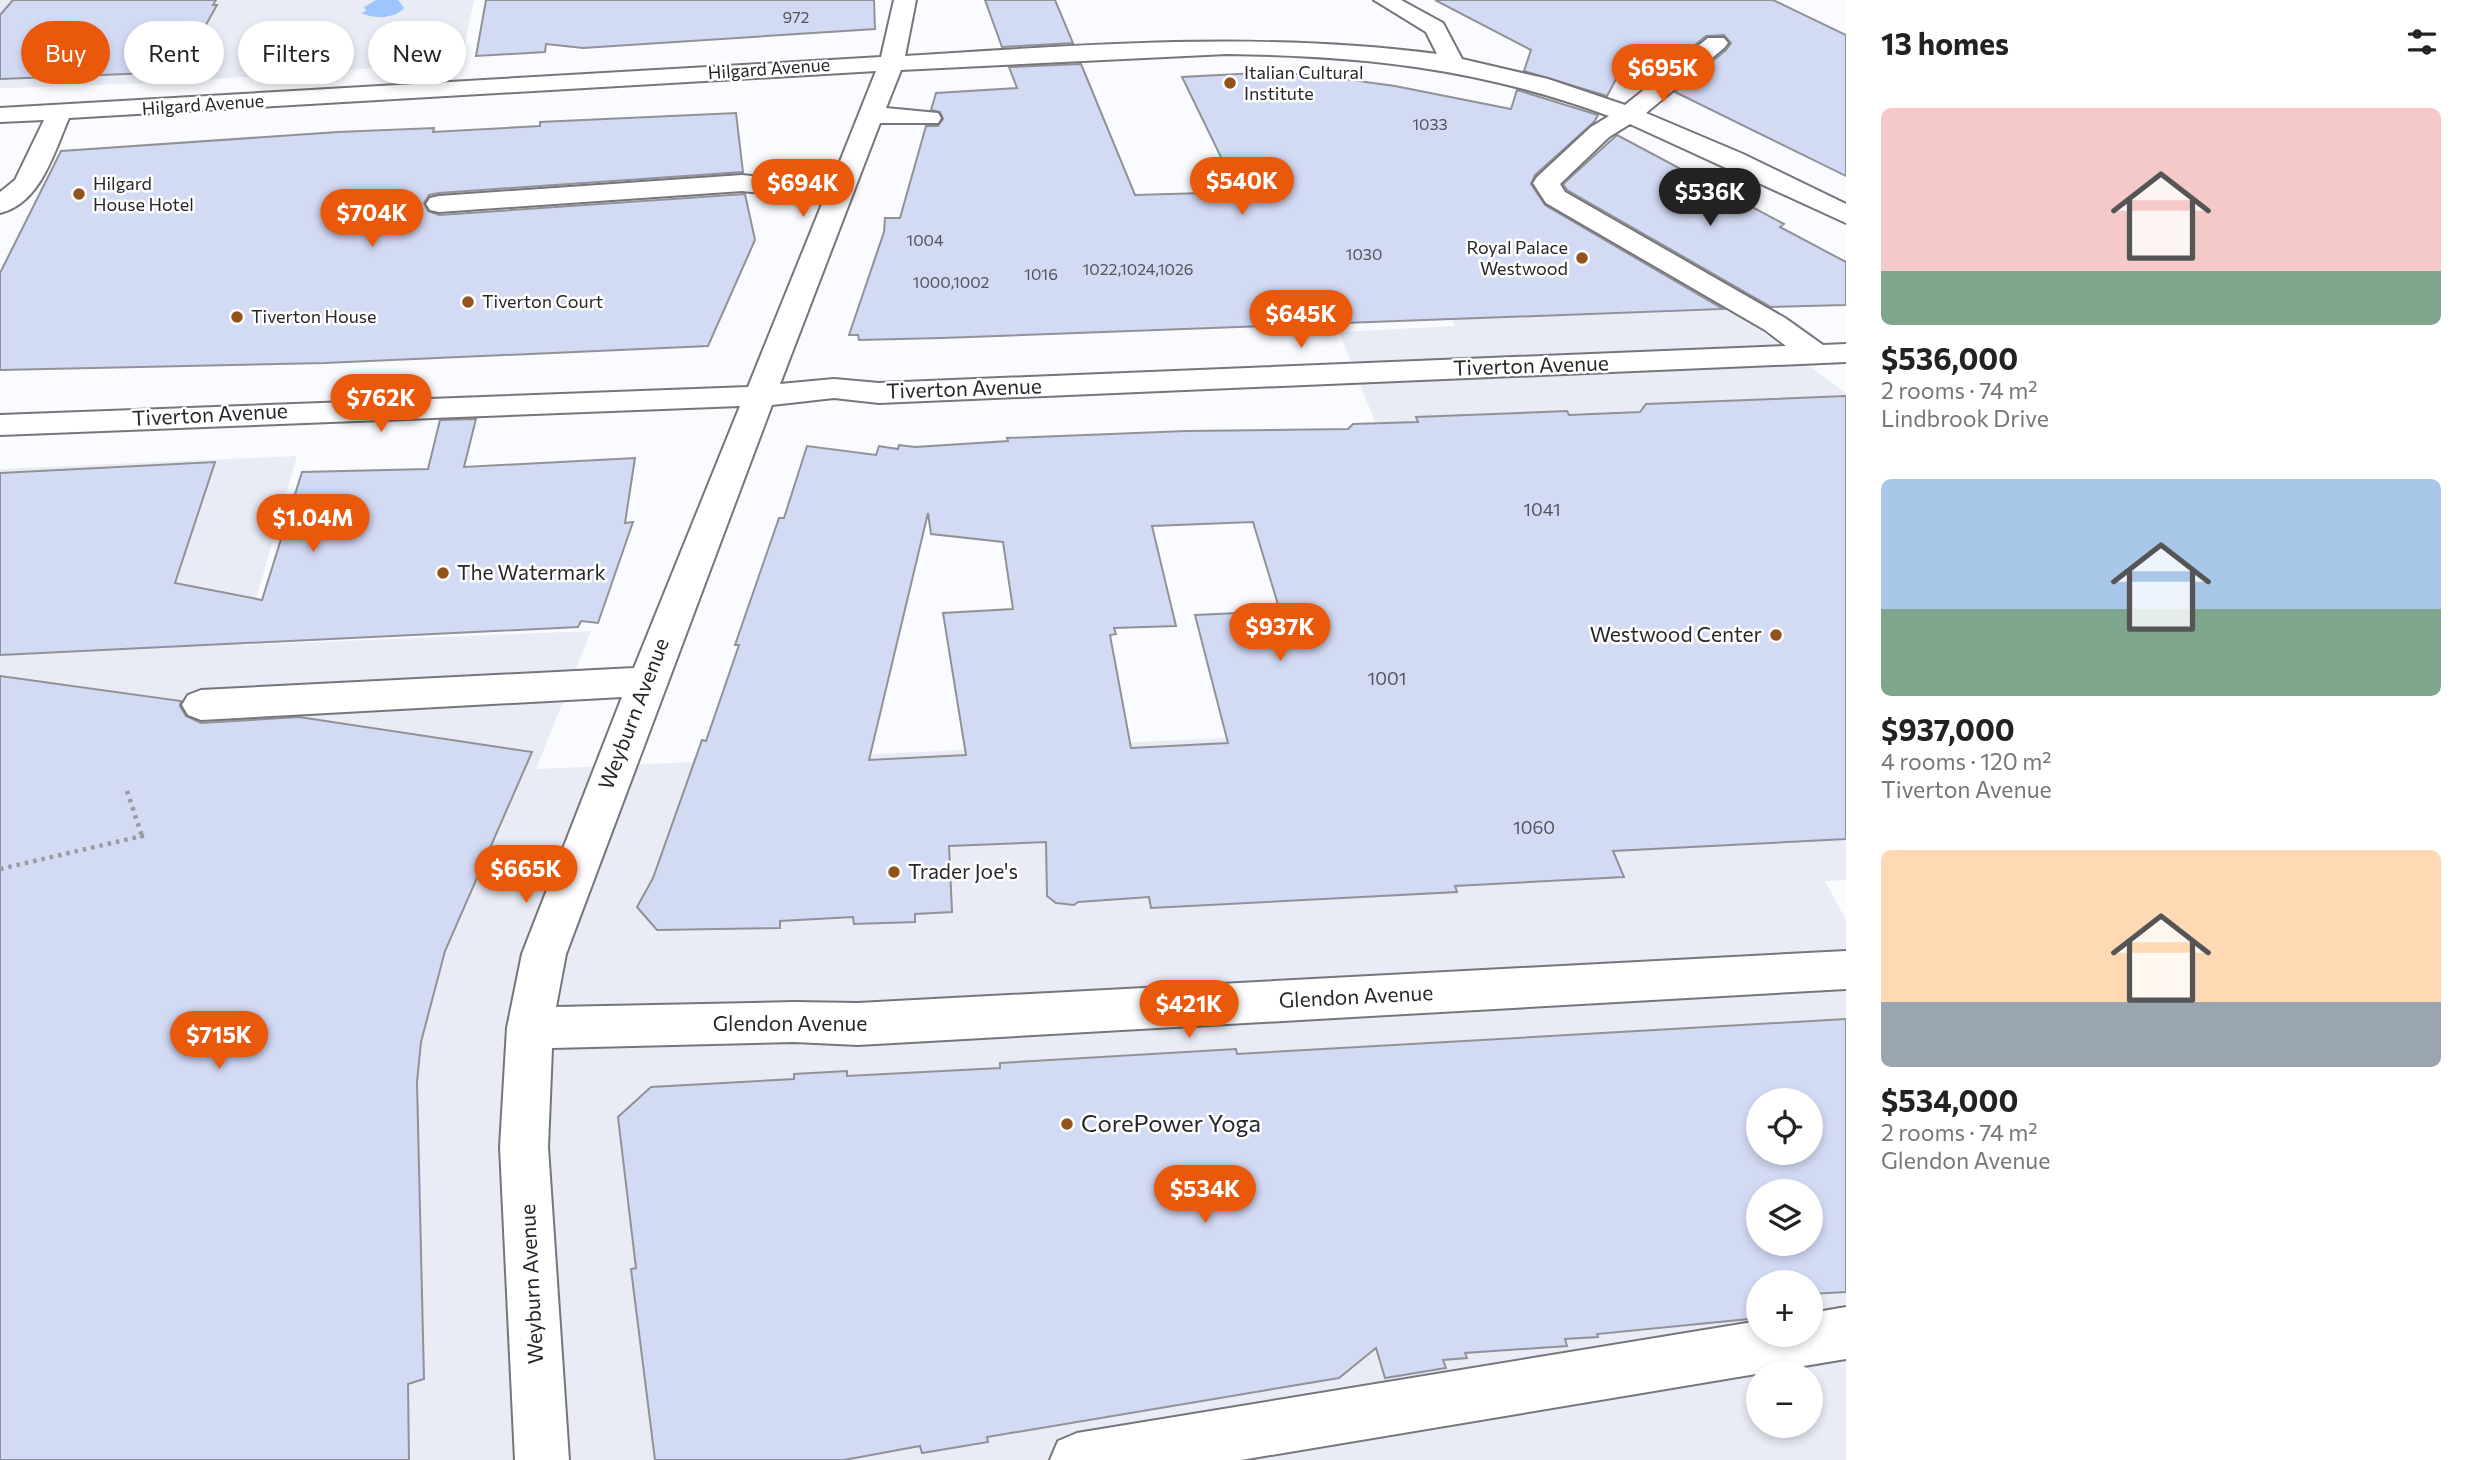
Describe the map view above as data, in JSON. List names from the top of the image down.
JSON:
{
  "streets": {
    "street": [
      "Hilgard Avenue",
      "Tiverton Avenue",
      "Weyburn Avenue",
      "Glendon Avenue"
    ]
  },
  "crossings": [
    ["Hilgard Avenue", "Weyburn Avenue"],
    ["Tiverton Avenue", "Weyburn Avenue"],
    ["Weyburn Avenue", "Glendon Avenue"]
  ],
  "places": [
    "Italian Cultural Institute",
    "Hilgard House Hotel",
    "Royal Palace Westwood",
    "Tiverton Court",
    "Tiverton House",
    "The Watermark",
    "Westwood Center",
    "Trader Joe's",
    "CorePower Yoga"
  ],
  "house_numbers": [
    "972",
    "1033",
    "1004",
    "1030",
    "1022,1024,1026",
    "1016",
    "1000,1002",
    "1041",
    "1001",
    "1060"
  ],
  "page": {
    "heading": "13 homes",
    "chip": [
      "Buy",
      "Rent",
      "Filters",
      "New"
    ],
    "price": [
      "$695K",
      "$540K",
      "$694K",
      "$536K",
      "$704K",
      "$645K",
      "$762K",
      "$1.04M",
      "$937K",
      "$665K",
      "$421K",
      "$715K",
      "$534K"
    ],
    "list": [
      {
        "name": "$536,000",
        "note": "2 rooms · 74 m² · Lindbrook Drive"
      },
      {
        "name": "$937,000",
        "note": "4 rooms · 120 m² · Tiverton Avenue"
      },
      {
        "name": "$534,000",
        "note": "2 rooms · 74 m² · Glendon Avenue"
      }
    ],
    "map_buttons": ["+", "−"]
  }
}
